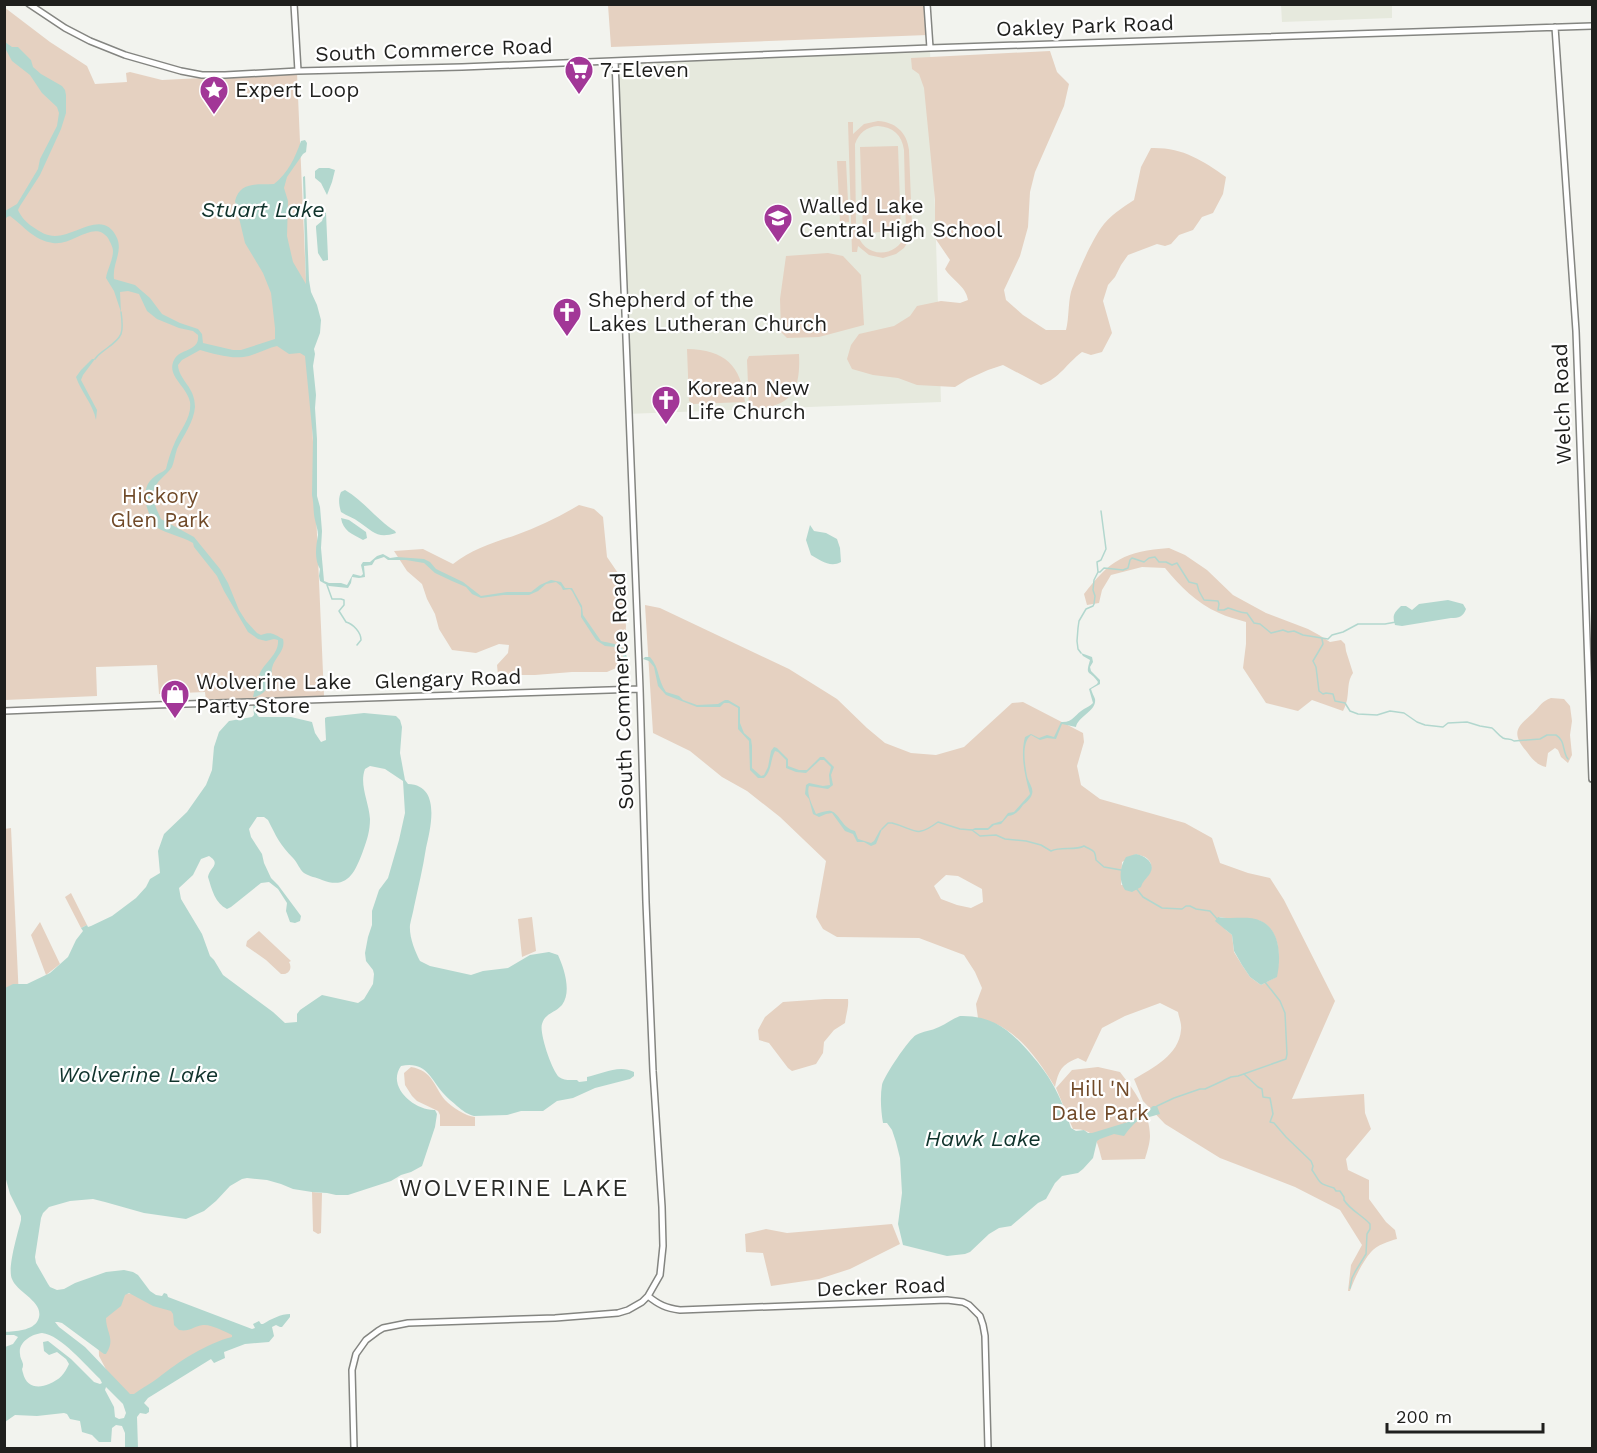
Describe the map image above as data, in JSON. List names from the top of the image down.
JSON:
{
  "streets": {
    "street": [
      "Oakley Park Road",
      "South Commerce Road",
      "Welch Road",
      "Glengary Road",
      "Decker Road"
    ]
  },
  "crossings": [
    ["Oakley Park Road", "South Commerce Road"],
    ["Oakley Park Road", "Welch Road"],
    ["South Commerce Road", "Glengary Road"],
    ["South Commerce Road", "Decker Road"]
  ],
  "districts": ["WOLVERINE LAKE"],
  "water": ["Stuart Lake", "Wolverine Lake", "Hawk Lake"],
  "parks": ["Hickory Glen Park", "Hill 'N Dale Park"],
  "places": {
    "supermarket": ["7-Eleven"],
    "place": ["Expert Loop"],
    "school or university": ["Walled Lake Central High School"],
    "church": ["Shepherd of the Lakes Lutheran Church", "Korean New Life Church"],
    "shop": ["Wolverine Lake Party Store"]
  },
  "scale_bar": "200 m"
}
